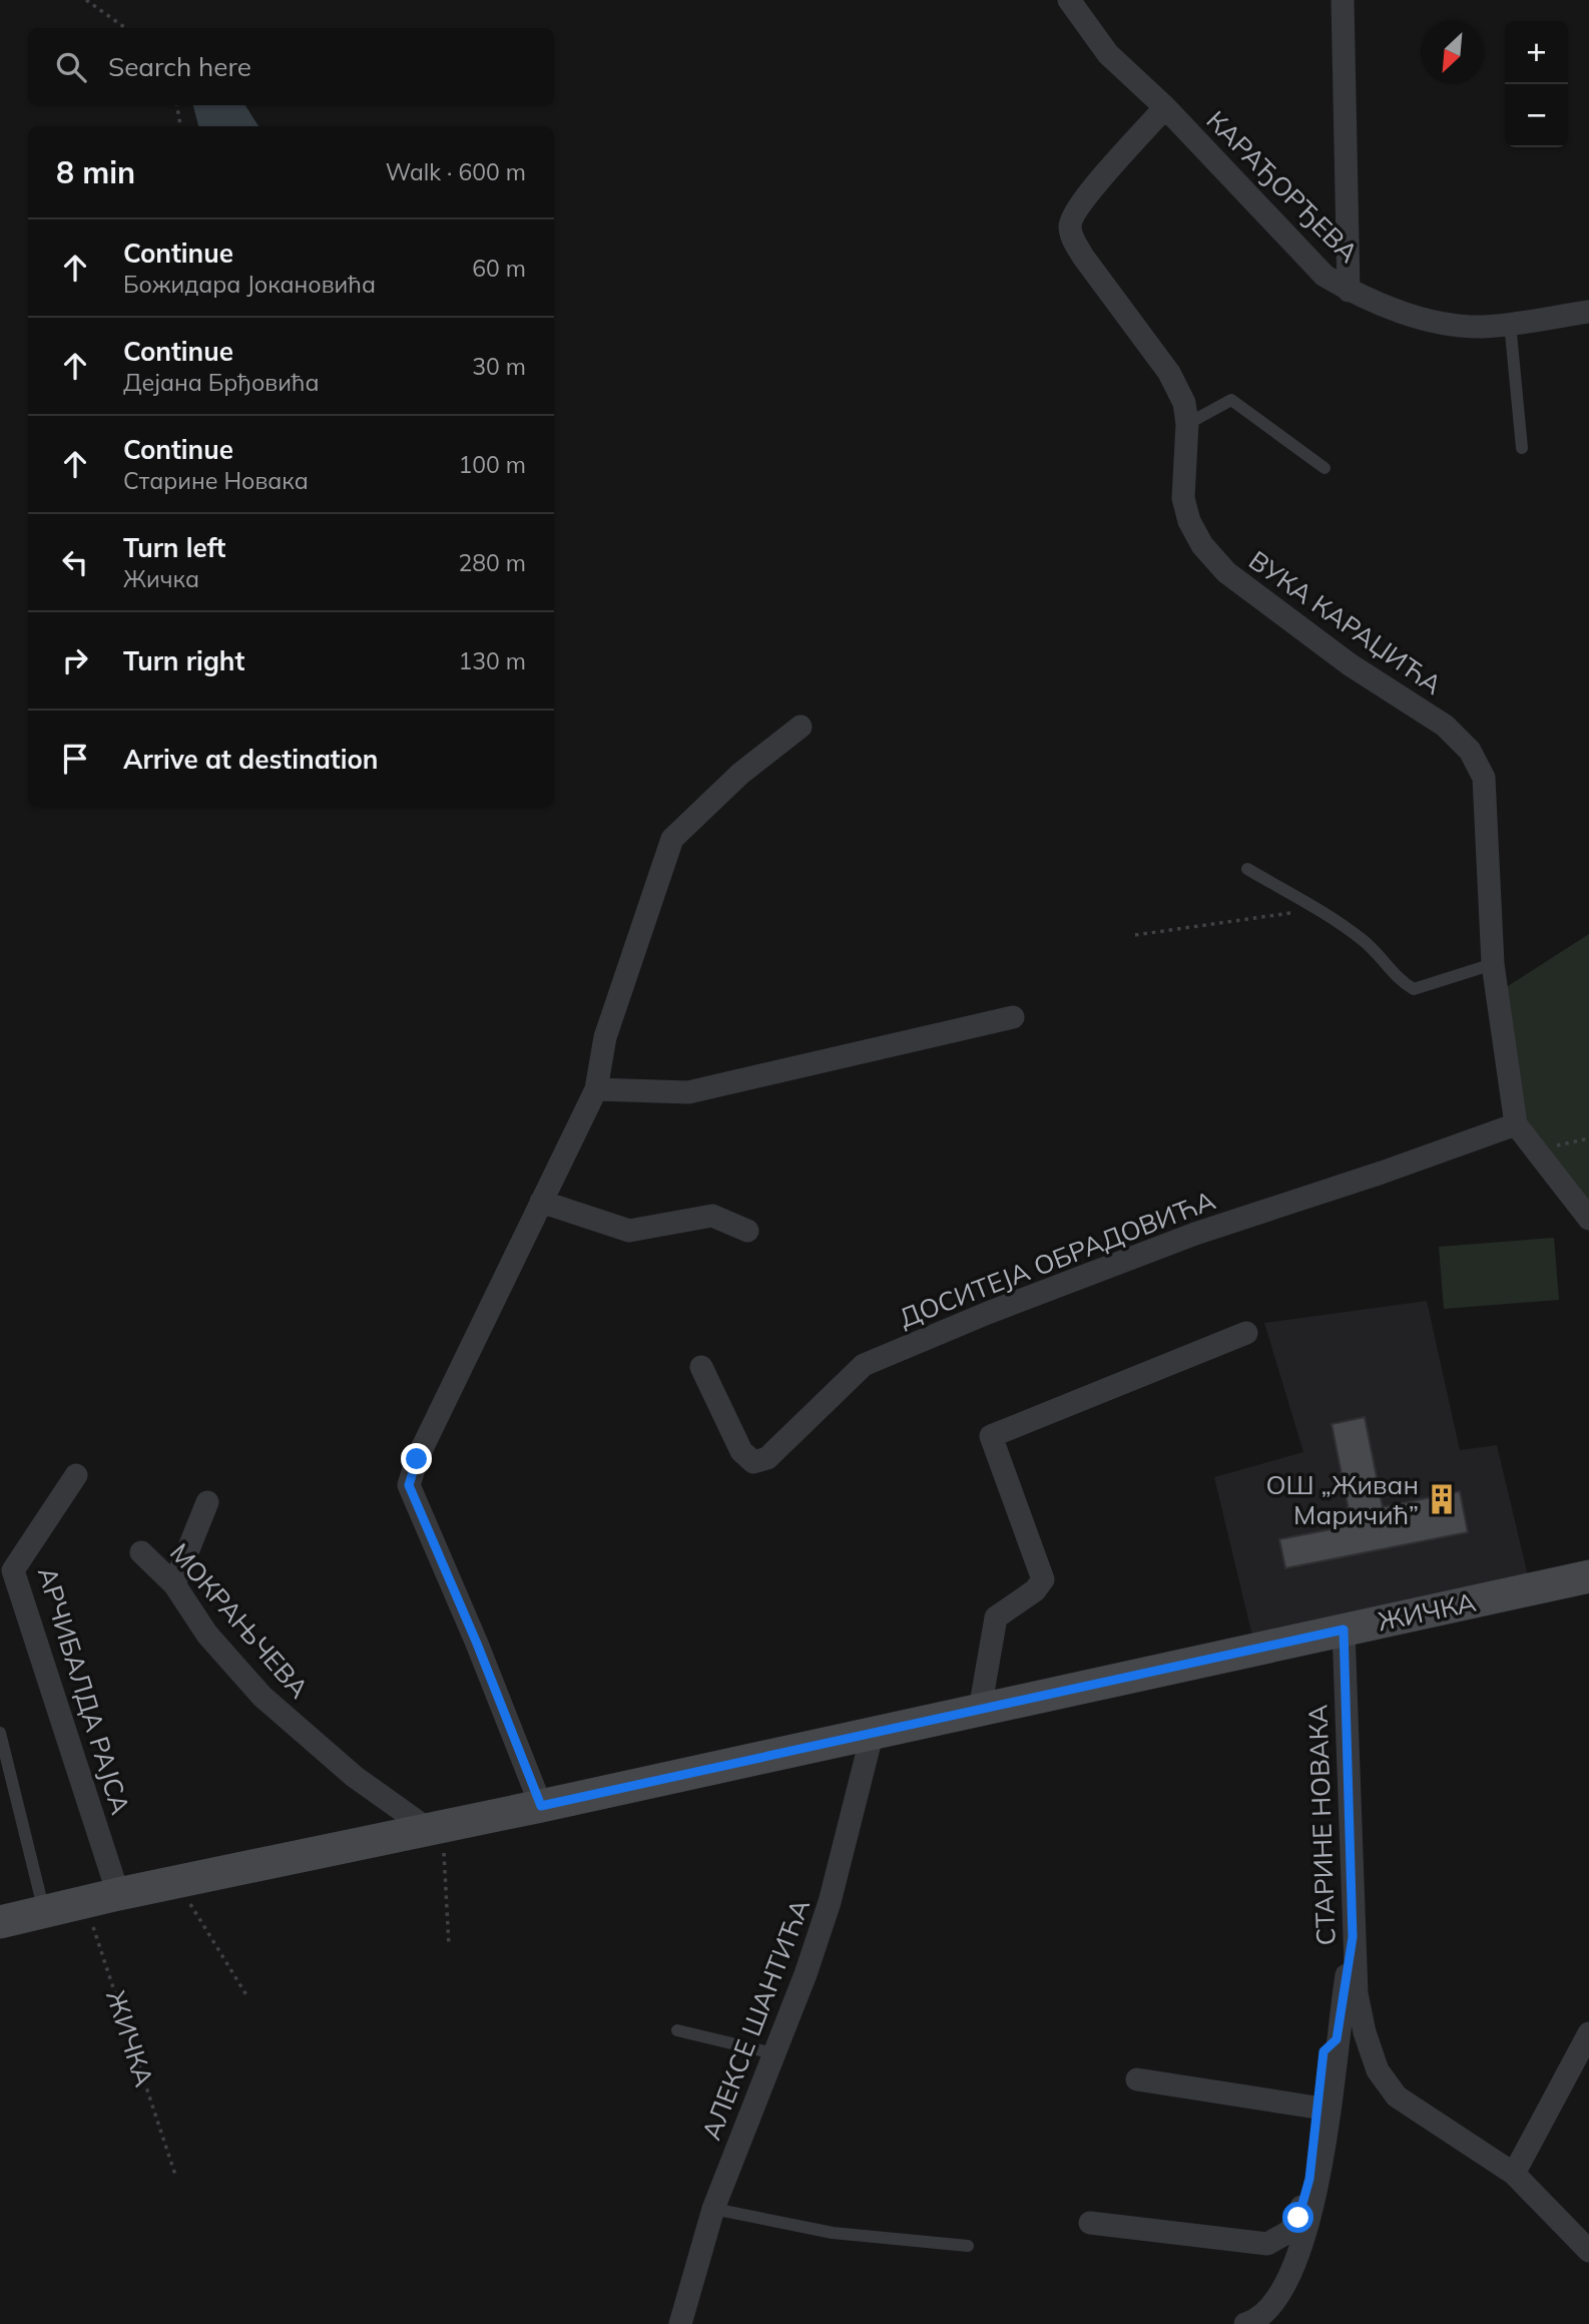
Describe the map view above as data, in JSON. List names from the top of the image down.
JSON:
{
  "streets": {
    "main road": ["ЖИЧКА"],
    "street": [
      "КАРАЂОРЂЕВА",
      "ВУКА КАРАЏИЋА",
      "ДОСИТЕЈА ОБРАДОВИЋА",
      "МОКРАЊЧЕВА",
      "АРЧИБАЛДА РАЈСА",
      "СТАРИНЕ НОВАКА",
      "АЛЕКСЕ ШАНТИЋА"
    ]
  },
  "crossings": [
    ["КАРАЂОРЂЕВА", "ВУКА КАРАЏИЋА"],
    ["ВУКА КАРАЏИЋА", "ДОСИТЕЈА ОБРАДОВИЋА"],
    ["ЖИЧКА", "МОКРАЊЧЕВА"],
    ["ЖИЧКА", "АРЧИБАЛДА РАЈСА"],
    ["ЖИЧКА", "СТАРИНЕ НОВАКА"],
    ["ЖИЧКА", "АЛЕКСЕ ШАНТИЋА"]
  ],
  "places": {
    "building": ["ОШ „Живан Маричић”"]
  },
  "north": "bottom left",
  "page": {
    "map_buttons": ["+", "−"],
    "search": "Search here",
    "heading": ["8 min", "Walk · 600 m"],
    "list": [
      ["Continue", "Божидара Јокановића", "60 m"],
      ["Continue", "Дејана Брђовића", "30 m"],
      ["Continue", "Старине Новака", "100 m"],
      ["Turn left", "Жичка", "280 m"],
      ["Turn right", "130 m"],
      "Arrive at destination"
    ]
  }
}
